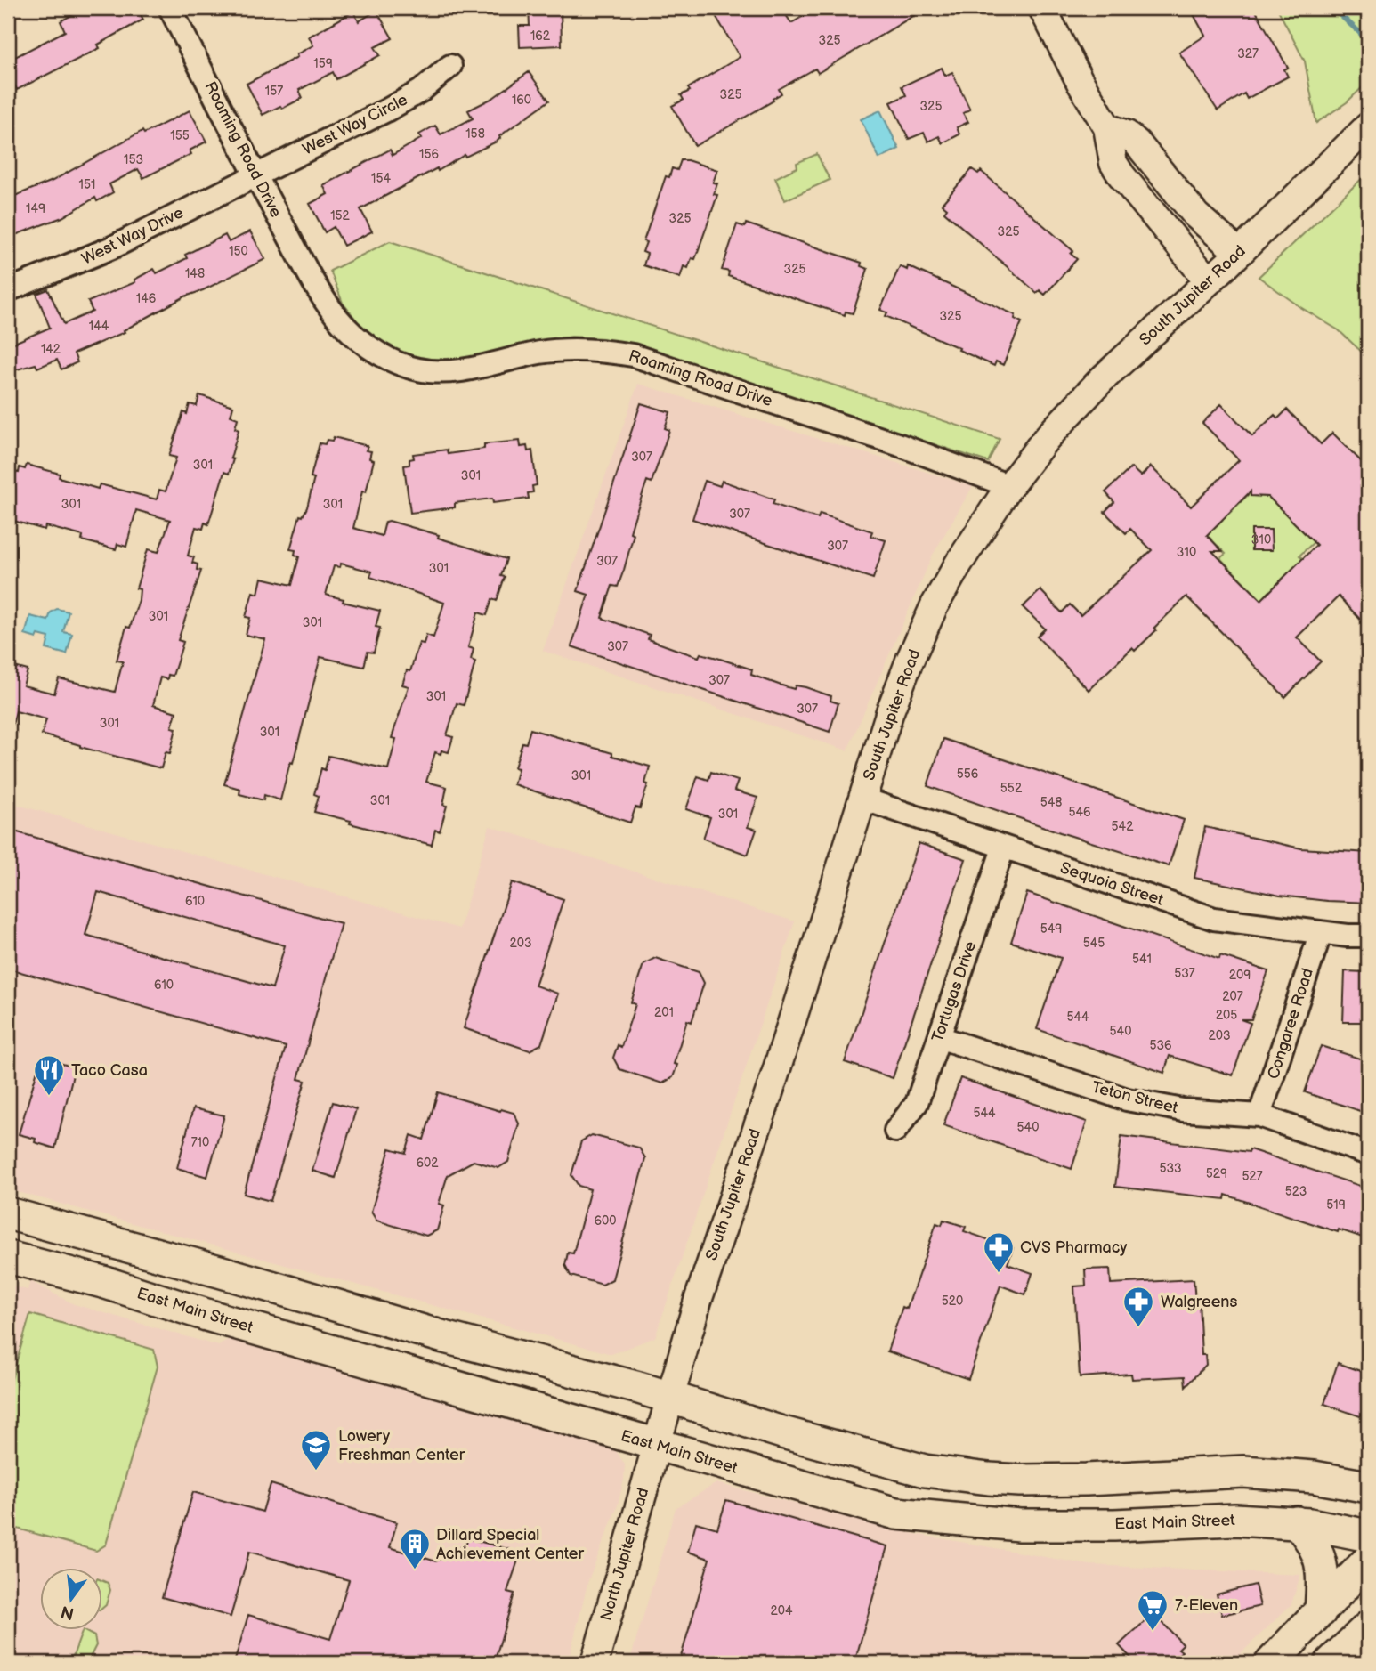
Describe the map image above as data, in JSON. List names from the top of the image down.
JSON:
{
  "streets": {
    "main road": ["East Main Street"],
    "street": [
      "West Way Circle",
      "Roaming Road Drive",
      "West Way Drive",
      "South Jupiter Road",
      "Sequoia Street",
      "Tortugas Drive",
      "Congaree Road",
      "Teton Street",
      "North Jupiter Road"
    ]
  },
  "crossings": [
    ["West Way Circle", "Roaming Road Drive"],
    ["West Way Circle", "West Way Drive"],
    ["Roaming Road Drive", "West Way Drive"],
    ["Roaming Road Drive", "South Jupiter Road"],
    ["South Jupiter Road", "Sequoia Street"],
    ["South Jupiter Road", "East Main Street"],
    ["South Jupiter Road", "North Jupiter Road"],
    ["Sequoia Street", "Tortugas Drive"],
    ["Sequoia Street", "Congaree Road"],
    ["Tortugas Drive", "Teton Street"],
    ["Congaree Road", "Teton Street"],
    ["East Main Street", "North Jupiter Road"]
  ],
  "places": {
    "restaurant": ["Taco Casa"],
    "pharmacy": ["CVS Pharmacy", "Walgreens"],
    "school or university": ["Lowery Freshman Center"],
    "building": ["Dillard Special Achievement Center"],
    "supermarket": ["7-Eleven"]
  },
  "house_numbers": [
    "162",
    "325",
    "327",
    "159",
    "157",
    "325",
    "160",
    "325",
    "158",
    "155",
    "156",
    "153",
    "154",
    "151",
    "149",
    "152",
    "325",
    "325",
    "150",
    "325",
    "148",
    "146",
    "325",
    "144",
    "142",
    "307",
    "301",
    "301",
    "301",
    "301",
    "307",
    "310",
    "307",
    "310",
    "307",
    "301",
    "301",
    "301",
    "307",
    "307",
    "301",
    "307",
    "301",
    "301",
    "556",
    "301",
    "552",
    "301",
    "548",
    "546",
    "301",
    "542",
    "610",
    "549",
    "203",
    "545",
    "541",
    "537",
    "209",
    "610",
    "207",
    "201",
    "205",
    "544",
    "540",
    "203",
    "536",
    "544",
    "540",
    "710",
    "602",
    "533",
    "529",
    "527",
    "523",
    "519",
    "600",
    "520",
    "204"
  ],
  "north": "bottom"
}
